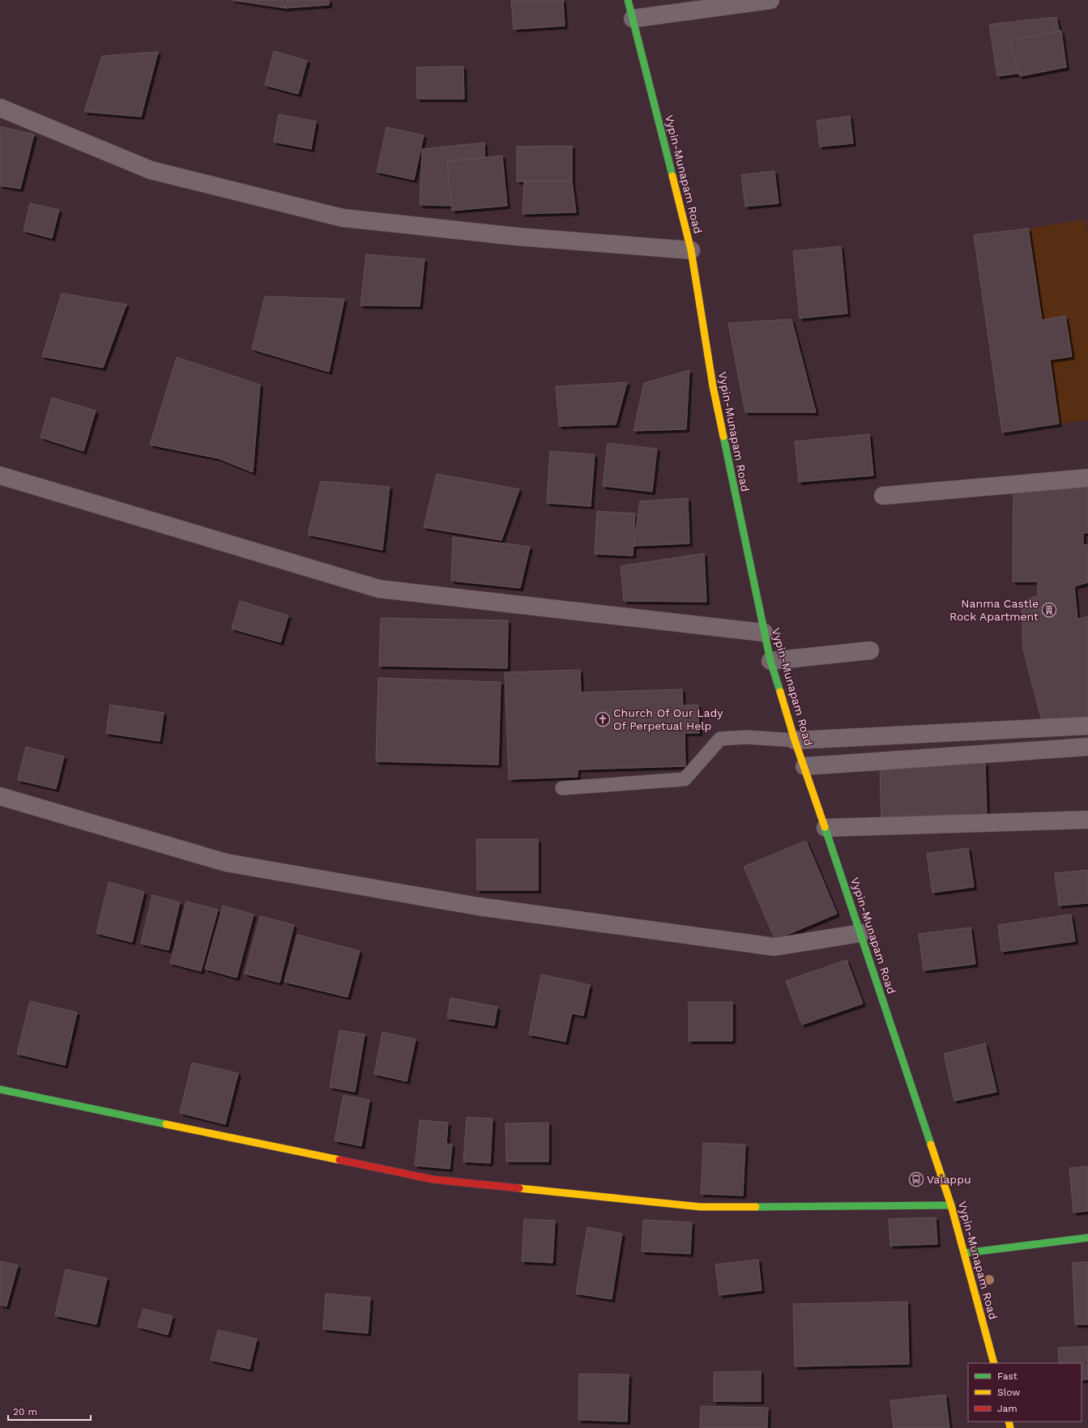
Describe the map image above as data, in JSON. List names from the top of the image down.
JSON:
{
  "streets": {
    "main road": ["Vypin-Munapam Road"]
  },
  "places": {
    "building": ["Nanma Castle Rock Apartment"],
    "church": ["Church Of Our Lady Of Perpetual Help"],
    "bus stop": ["Valappu"]
  },
  "legend": ["Fast", "Slow", "Jam"],
  "scale_bar": "20 m"
}
